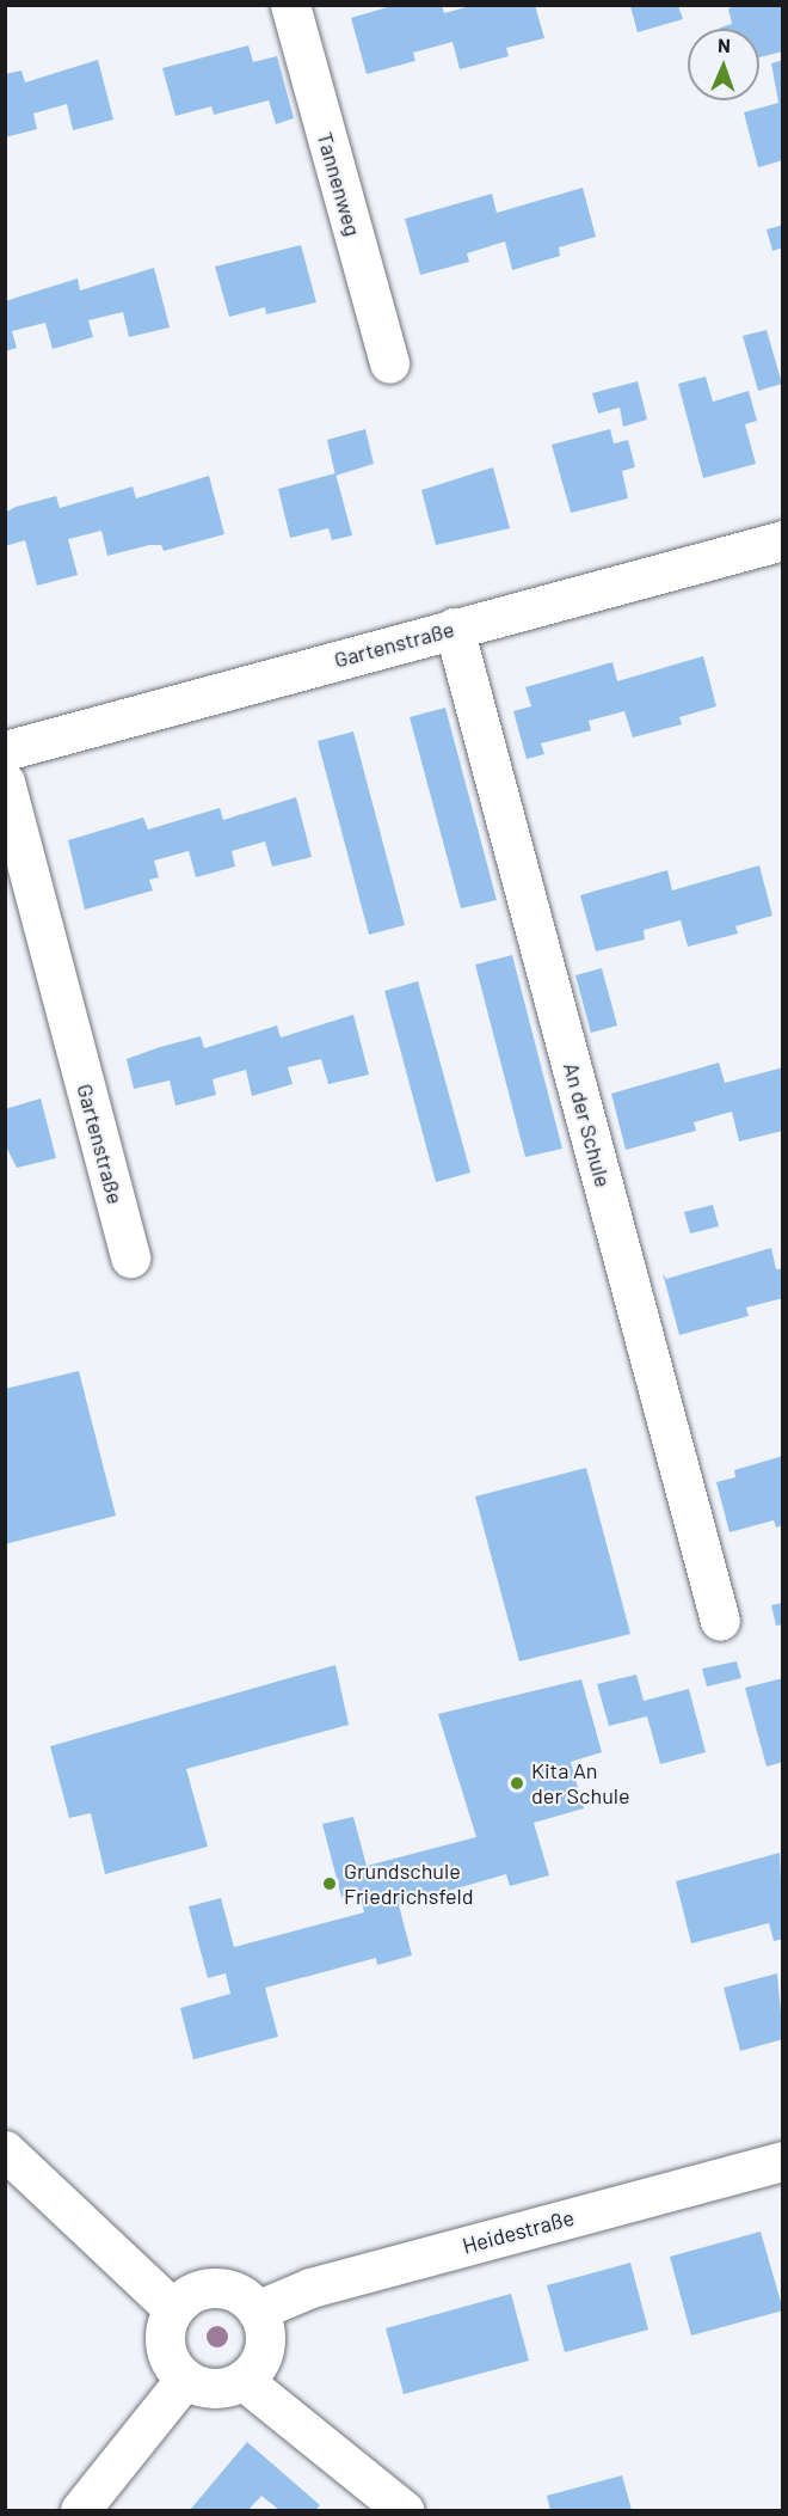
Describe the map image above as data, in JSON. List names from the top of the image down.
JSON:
{
  "streets": {
    "street": [
      "Tannenweg",
      "Gartenstraße",
      "An der Schule",
      "Heidestraße"
    ]
  },
  "crossings": [
    ["Gartenstraße", "An der Schule"]
  ],
  "places": ["Kita An der Schule", "Grundschule Friedrichsfeld"],
  "north": "top"
}
